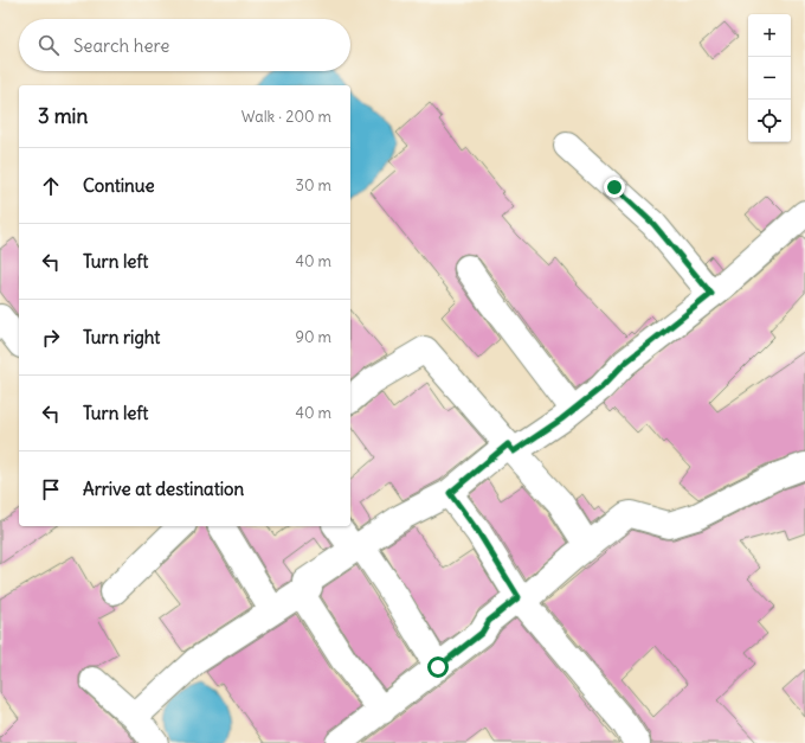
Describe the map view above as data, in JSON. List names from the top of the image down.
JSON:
{
  "page": {
    "map_buttons": ["+", "−"],
    "search": "Search here",
    "heading": ["3 min", "Walk · 200 m"],
    "list": [
      ["Continue", "30 m"],
      ["Turn left", "40 m"],
      ["Turn right", "90 m"],
      ["Turn left", "40 m"],
      "Arrive at destination"
    ]
  }
}
